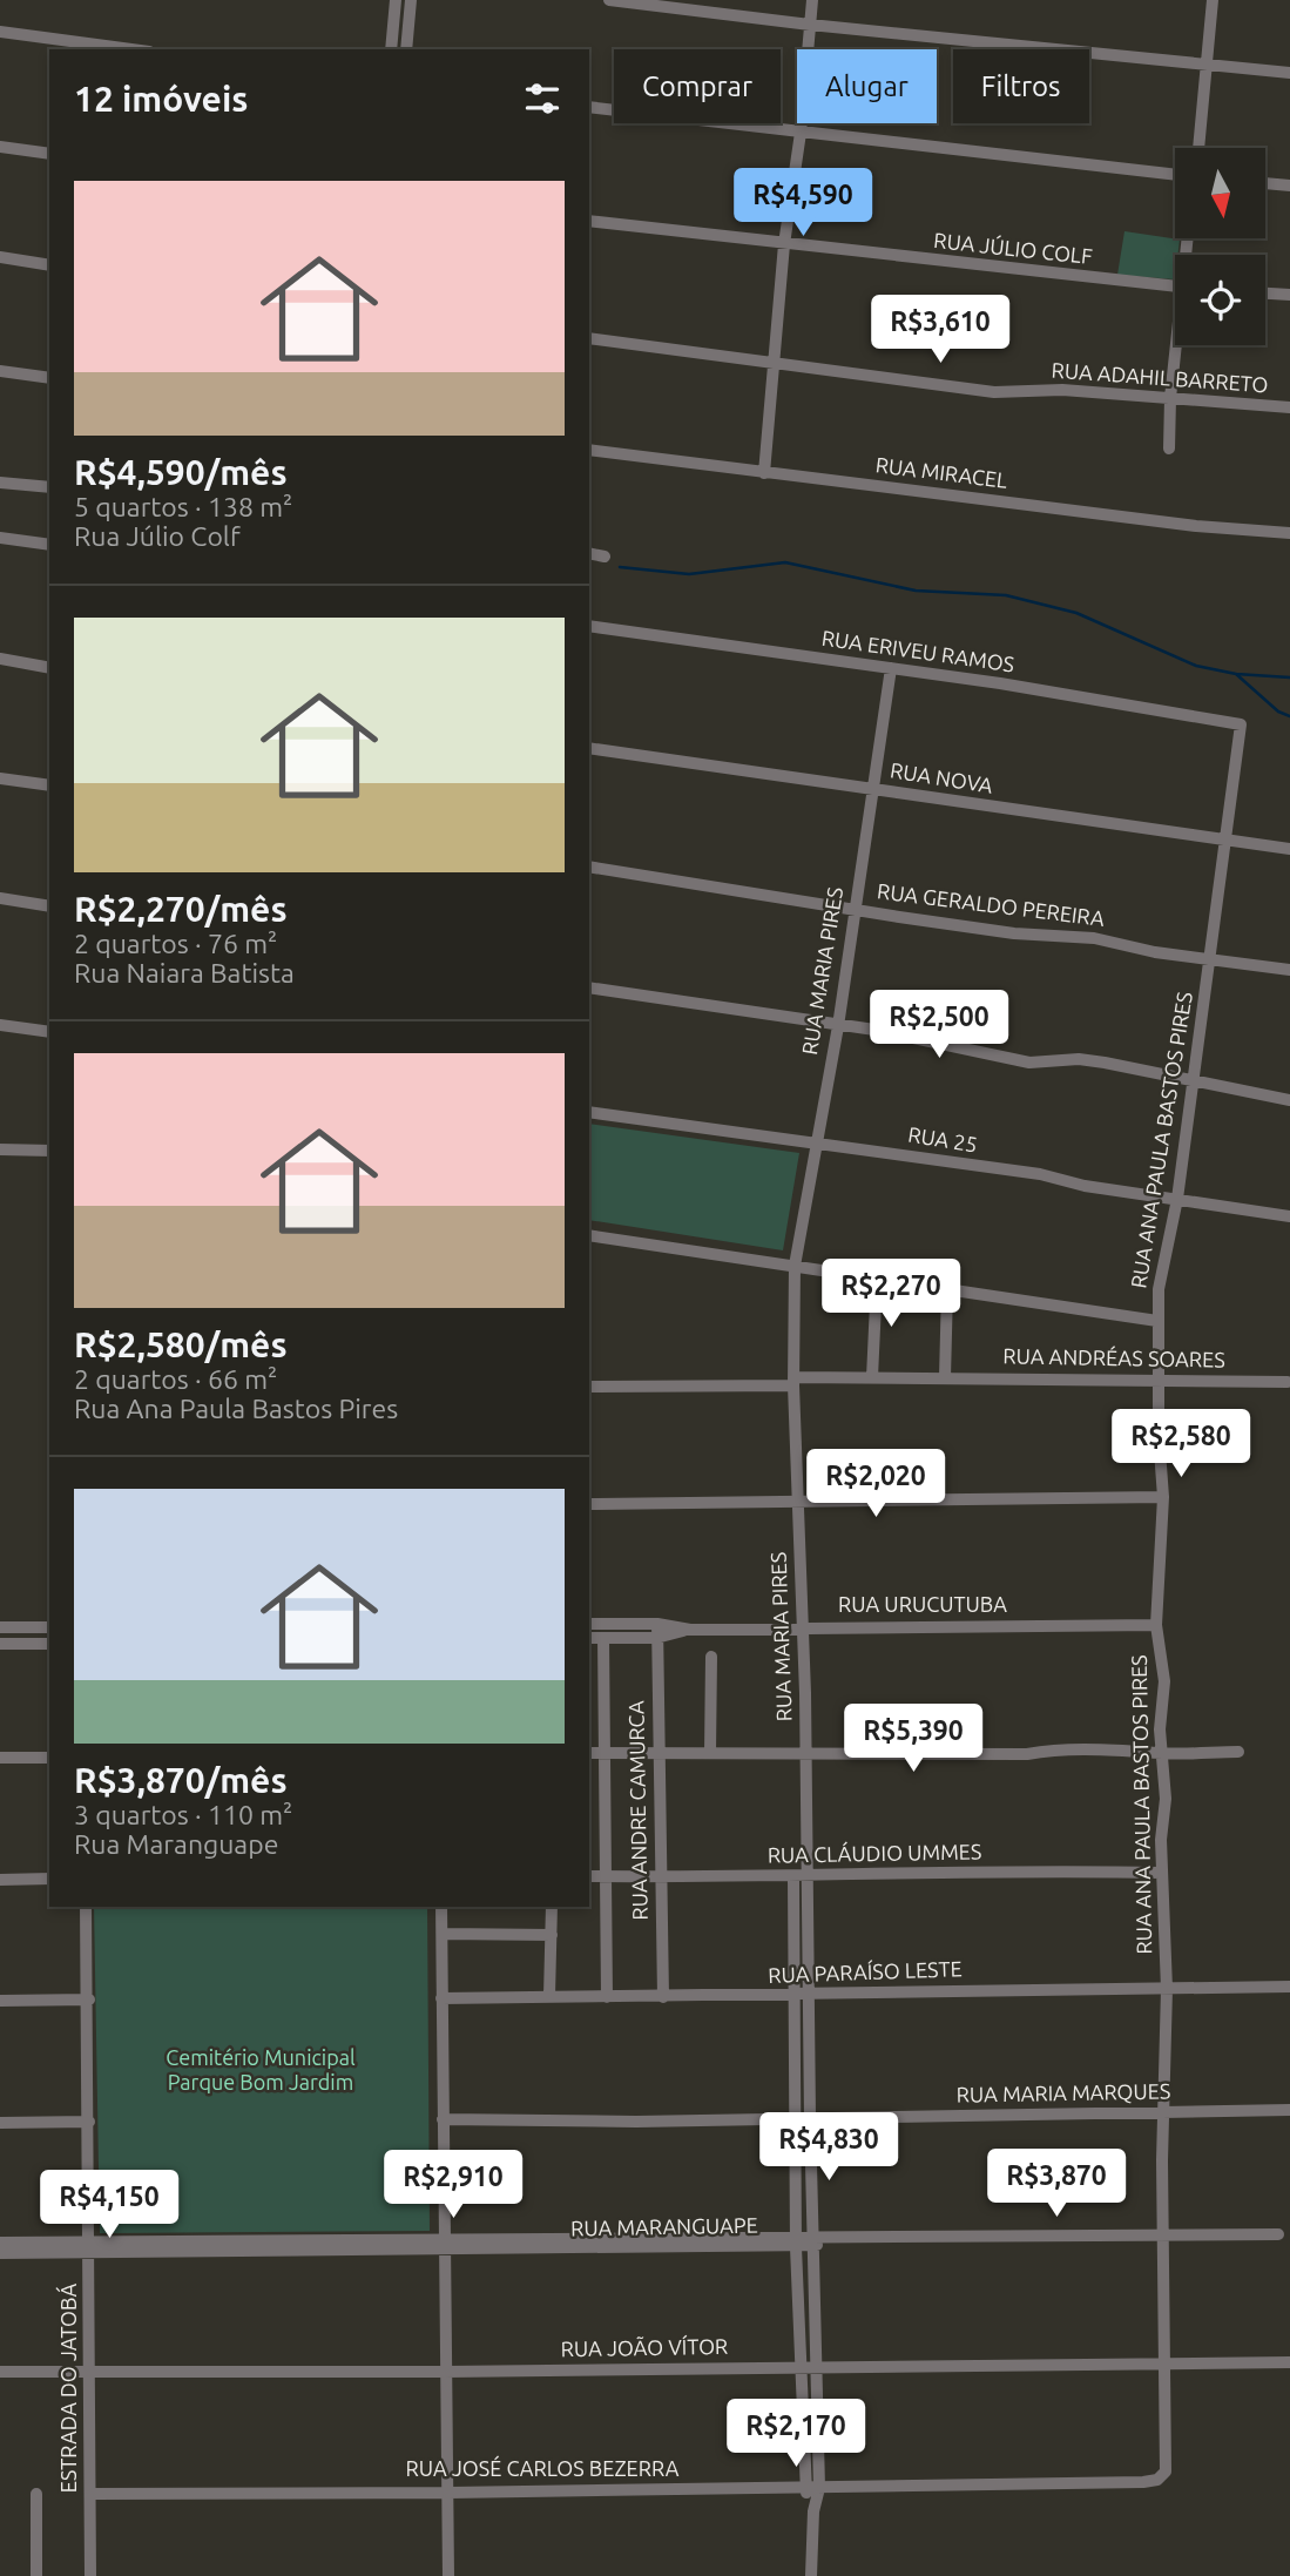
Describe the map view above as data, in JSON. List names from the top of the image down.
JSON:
{
  "streets": {
    "street": [
      "RUA JÚLIO COLF",
      "RUA ADAHIL BARRETO",
      "RUA MIRACEL",
      "RUA ERIVEU RAMOS",
      "RUA NOVA",
      "RUA GERALDO PEREIRA",
      "RUA MARIA PIRES",
      "RUA 25",
      "RUA ANA PAULA BASTOS PIRES",
      "RUA ANDRÉAS SOARES",
      "RUA URUCUTUBA",
      "RUA ANDRE CAMURCA",
      "RUA CLÁUDIO UMMES",
      "RUA PARAÍSO LESTE",
      "RUA MARIA MARQUES",
      "RUA MARANGUAPE",
      "RUA JOÃO VÍTOR",
      "ESTRADA DO JATOBÁ",
      "RUA JOSÉ CARLOS BEZERRA"
    ]
  },
  "crossings": [
    ["RUA ERIVEU RAMOS", "RUA MARIA PIRES"],
    ["RUA ERIVEU RAMOS", "RUA ANA PAULA BASTOS PIRES"],
    ["RUA NOVA", "RUA MARIA PIRES"],
    ["RUA NOVA", "RUA ANA PAULA BASTOS PIRES"],
    ["RUA GERALDO PEREIRA", "RUA MARIA PIRES"],
    ["RUA GERALDO PEREIRA", "RUA ANA PAULA BASTOS PIRES"],
    ["RUA MARIA PIRES", "RUA 25"],
    ["RUA MARIA PIRES", "RUA ANDRÉAS SOARES"],
    ["RUA MARIA PIRES", "RUA URUCUTUBA"],
    ["RUA MARIA PIRES", "RUA CLÁUDIO UMMES"],
    ["RUA MARIA PIRES", "RUA PARAÍSO LESTE"],
    ["RUA MARIA PIRES", "RUA MARIA MARQUES"],
    ["RUA MARIA PIRES", "RUA MARANGUAPE"],
    ["RUA MARIA PIRES", "RUA JOÃO VÍTOR"],
    ["RUA MARIA PIRES", "RUA JOSÉ CARLOS BEZERRA"],
    ["RUA 25", "RUA ANA PAULA BASTOS PIRES"],
    ["RUA ANA PAULA BASTOS PIRES", "RUA ANDRÉAS SOARES"],
    ["RUA ANA PAULA BASTOS PIRES", "RUA URUCUTUBA"],
    ["RUA ANA PAULA BASTOS PIRES", "RUA CLÁUDIO UMMES"],
    ["RUA ANA PAULA BASTOS PIRES", "RUA PARAÍSO LESTE"],
    ["RUA ANA PAULA BASTOS PIRES", "RUA MARIA MARQUES"],
    ["RUA ANA PAULA BASTOS PIRES", "RUA MARANGUAPE"],
    ["RUA ANA PAULA BASTOS PIRES", "RUA JOÃO VÍTOR"],
    ["RUA ANA PAULA BASTOS PIRES", "RUA JOSÉ CARLOS BEZERRA"],
    ["RUA URUCUTUBA", "RUA ANDRE CAMURCA"],
    ["RUA ANDRE CAMURCA", "RUA CLÁUDIO UMMES"],
    ["RUA ANDRE CAMURCA", "RUA PARAÍSO LESTE"],
    ["RUA MARANGUAPE", "ESTRADA DO JATOBÁ"],
    ["RUA JOÃO VÍTOR", "ESTRADA DO JATOBÁ"],
    ["ESTRADA DO JATOBÁ", "RUA JOSÉ CARLOS BEZERRA"]
  ],
  "parks": ["Cemitério Municipal Parque Bom Jardim"],
  "north": "bottom",
  "page": {
    "chip": ["Comprar", "Alugar", "Filtros"],
    "heading": "12 imóveis",
    "list": [
      {
        "name": "R$4,590/mês",
        "note": "5 quartos · 138 m² · Rua Júlio Colf"
      },
      {
        "name": "R$2,270/mês",
        "note": "2 quartos · 76 m² · Rua Naiara Batista"
      },
      {
        "name": "R$2,580/mês",
        "note": "2 quartos · 66 m² · Rua Ana Paula Bastos Pires"
      },
      {
        "name": "R$3,870/mês",
        "note": "3 quartos · 110 m² · Rua Maranguape"
      }
    ],
    "price": [
      "R$4,590",
      "R$3,610",
      "R$2,500",
      "R$2,270",
      "R$2,580",
      "R$2,020",
      "R$5,390",
      "R$4,830",
      "R$3,870",
      "R$2,910",
      "R$4,150",
      "R$2,170"
    ]
  }
}
